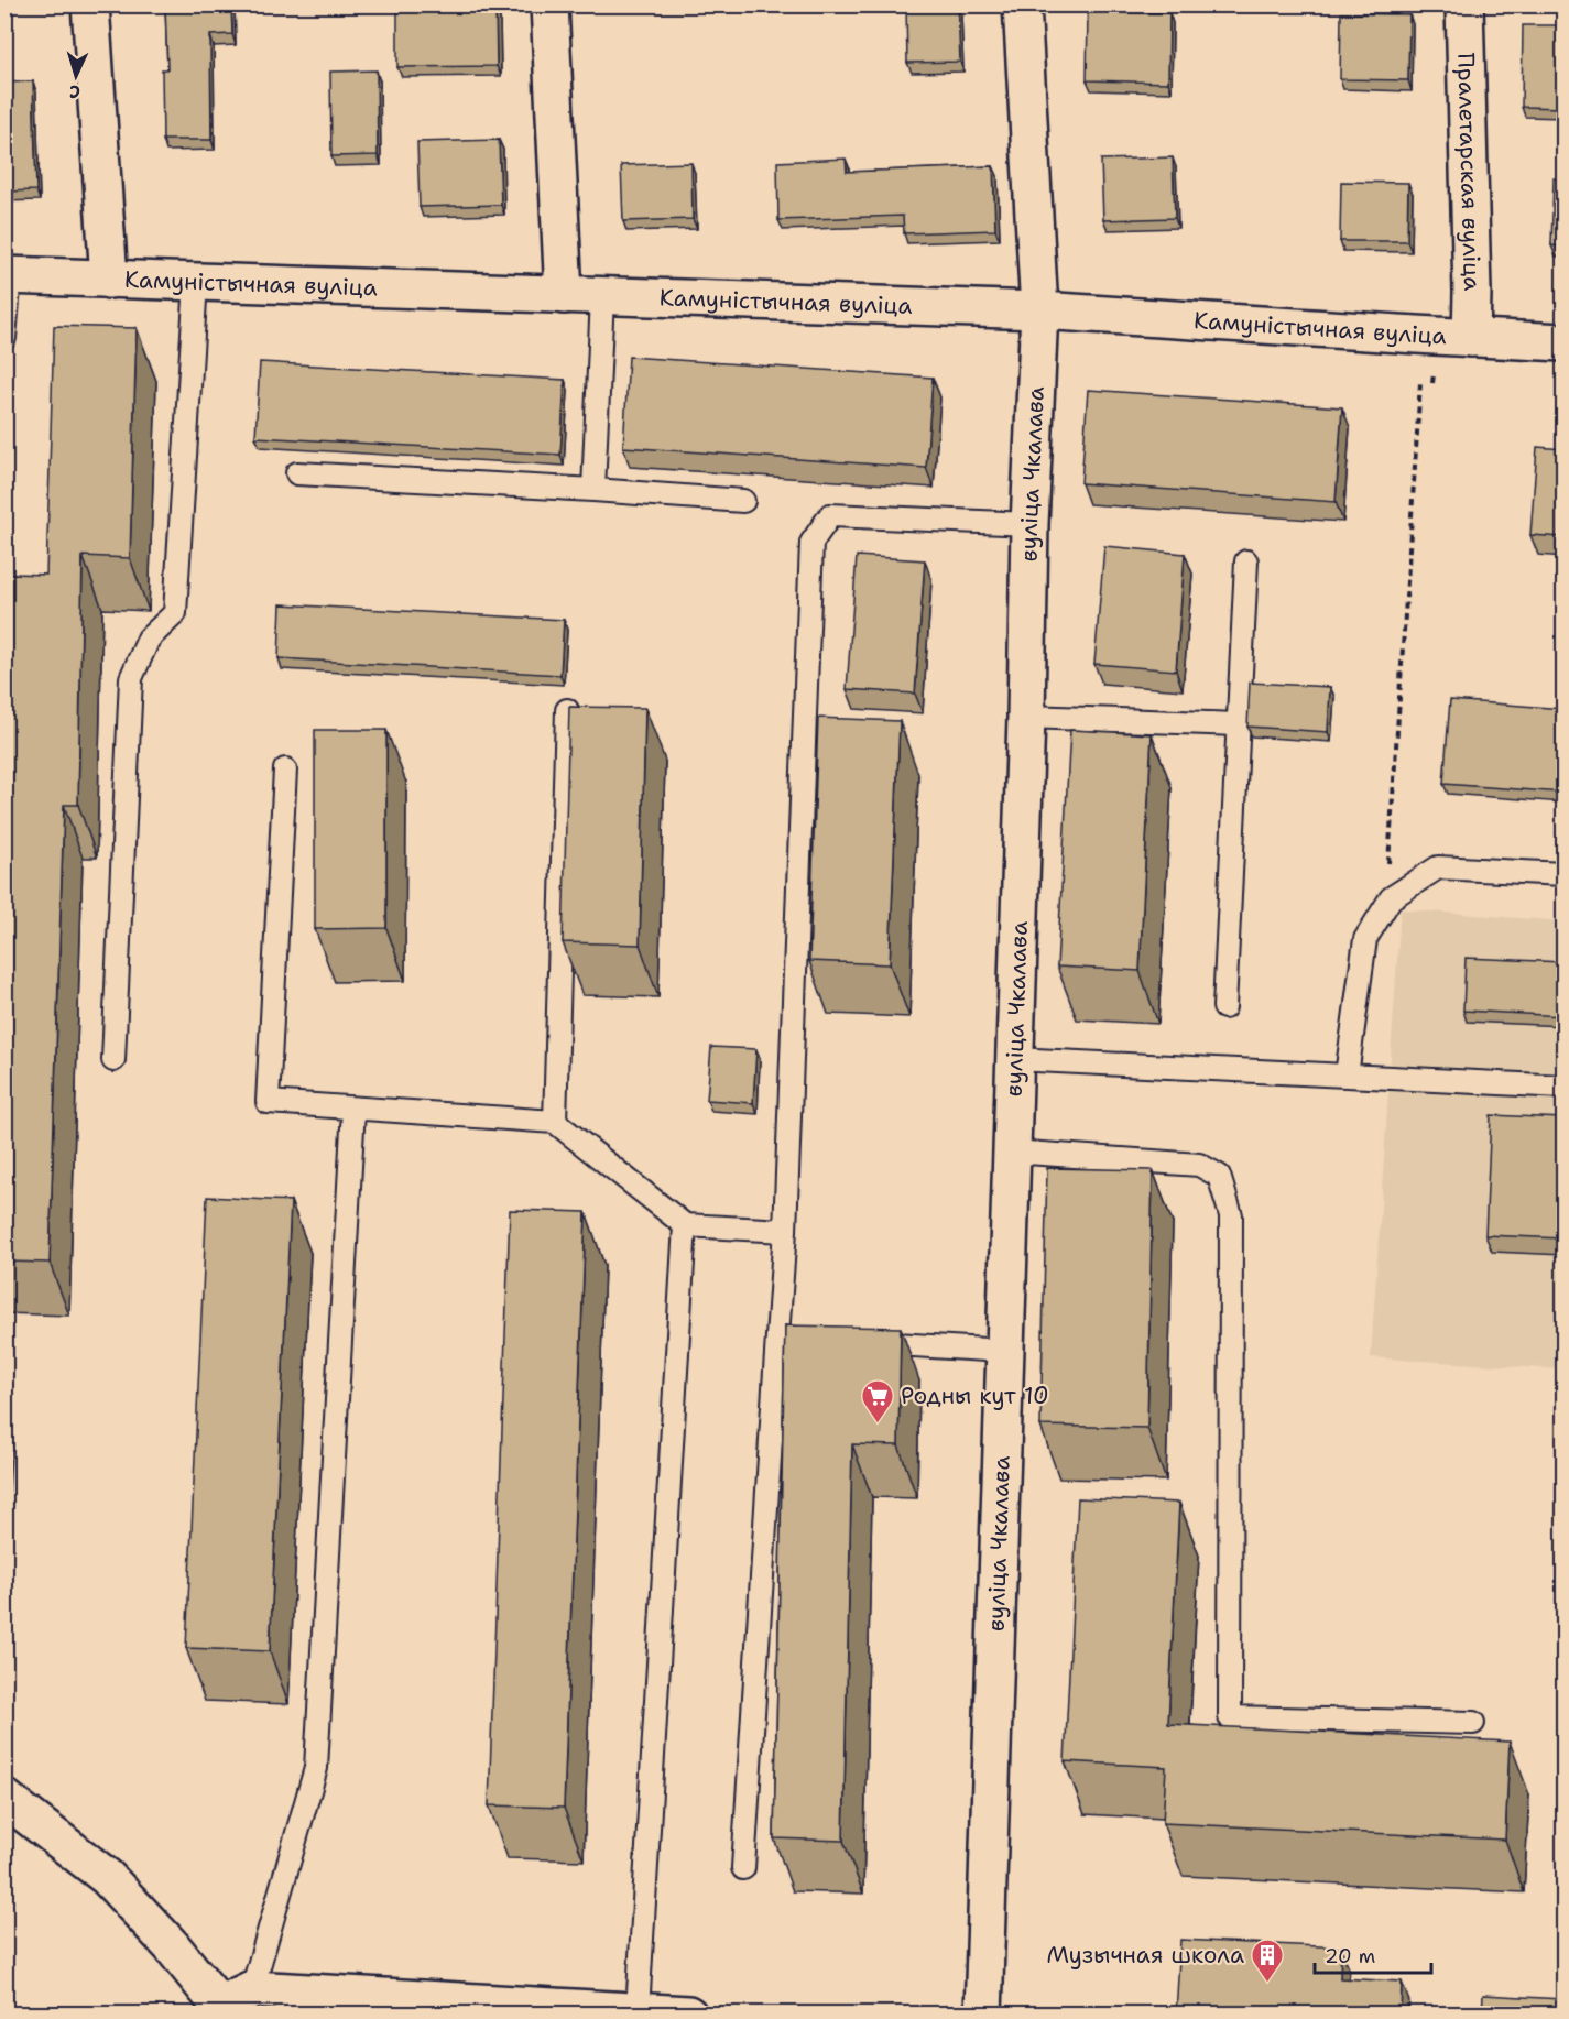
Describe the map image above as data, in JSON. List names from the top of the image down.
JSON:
{
  "streets": {
    "street": ["Пралетарская вуліца", "Камуністычная вуліца", "вуліца Чкалава"]
  },
  "crossings": [
    ["Пралетарская вуліца", "Камуністычная вуліца"],
    ["Камуністычная вуліца", "вуліца Чкалава"]
  ],
  "places": {
    "supermarket": ["Родны кут 10"],
    "building": ["Музычная школа"]
  },
  "scale_bar": "20 m",
  "north": "bottom"
}
